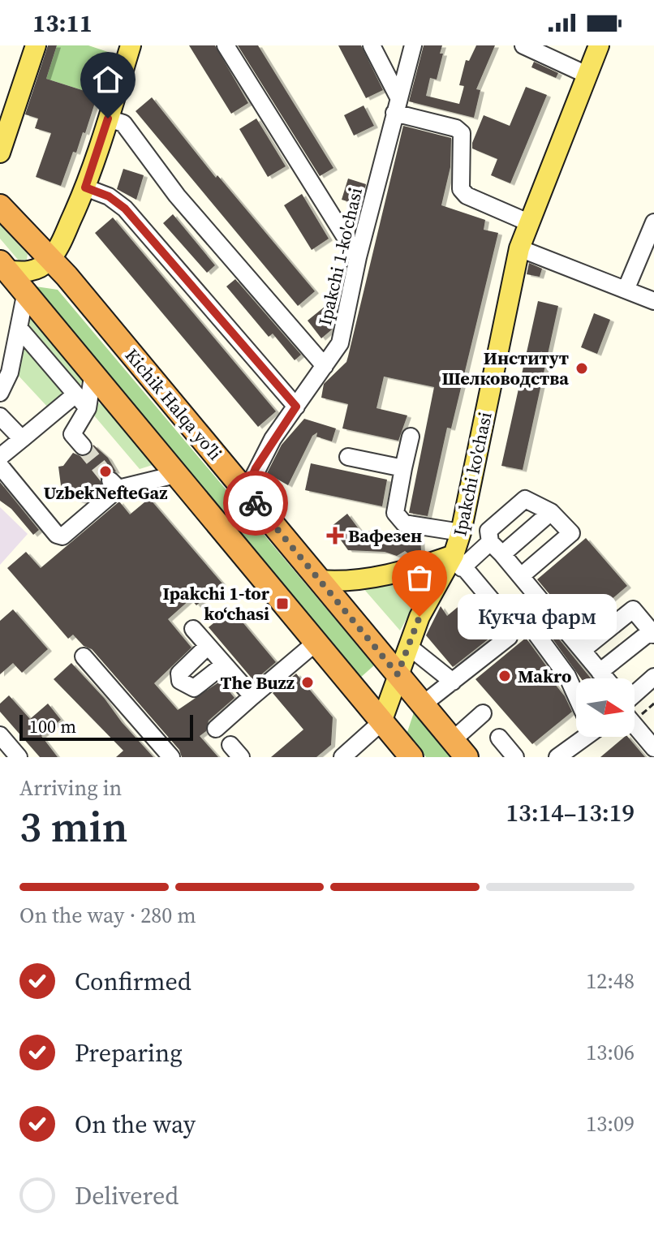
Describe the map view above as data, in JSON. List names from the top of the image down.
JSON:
{
  "streets": {
    "highway": ["Kichik Halqa yo'li"],
    "main road": ["Ipakchi ko'chasi"],
    "street": ["Ipakchi 1-ko'chasi"]
  },
  "crossings": [
    ["Ipakchi 1-ko'chasi", "Kichik Halqa yo'li"],
    ["Kichik Halqa yo'li", "Ipakchi ko'chasi"]
  ],
  "places": {
    "other": [
      "Институт Шелководства",
      "UzbekNefteGaz",
      "Кукча фарм",
      "Makro",
      "The Buzz"
    ],
    "health": ["Вафезен"],
    "transit": ["Ipakchi 1-tor koʻchasi"]
  },
  "scale_bar": "100 m",
  "north": "right",
  "page": {
    "status": "13:11",
    "bubble": "Кукча фарм",
    "scale": "100 m",
    "heading": ["3 min", "Arriving in", "13:14–13:19"],
    "bar": "On the way · 280 m",
    "list": [
      ["Confirmed", "12:48"],
      ["Preparing", "13:06"],
      ["On the way", "13:09"],
      "Delivered"
    ]
  }
}
